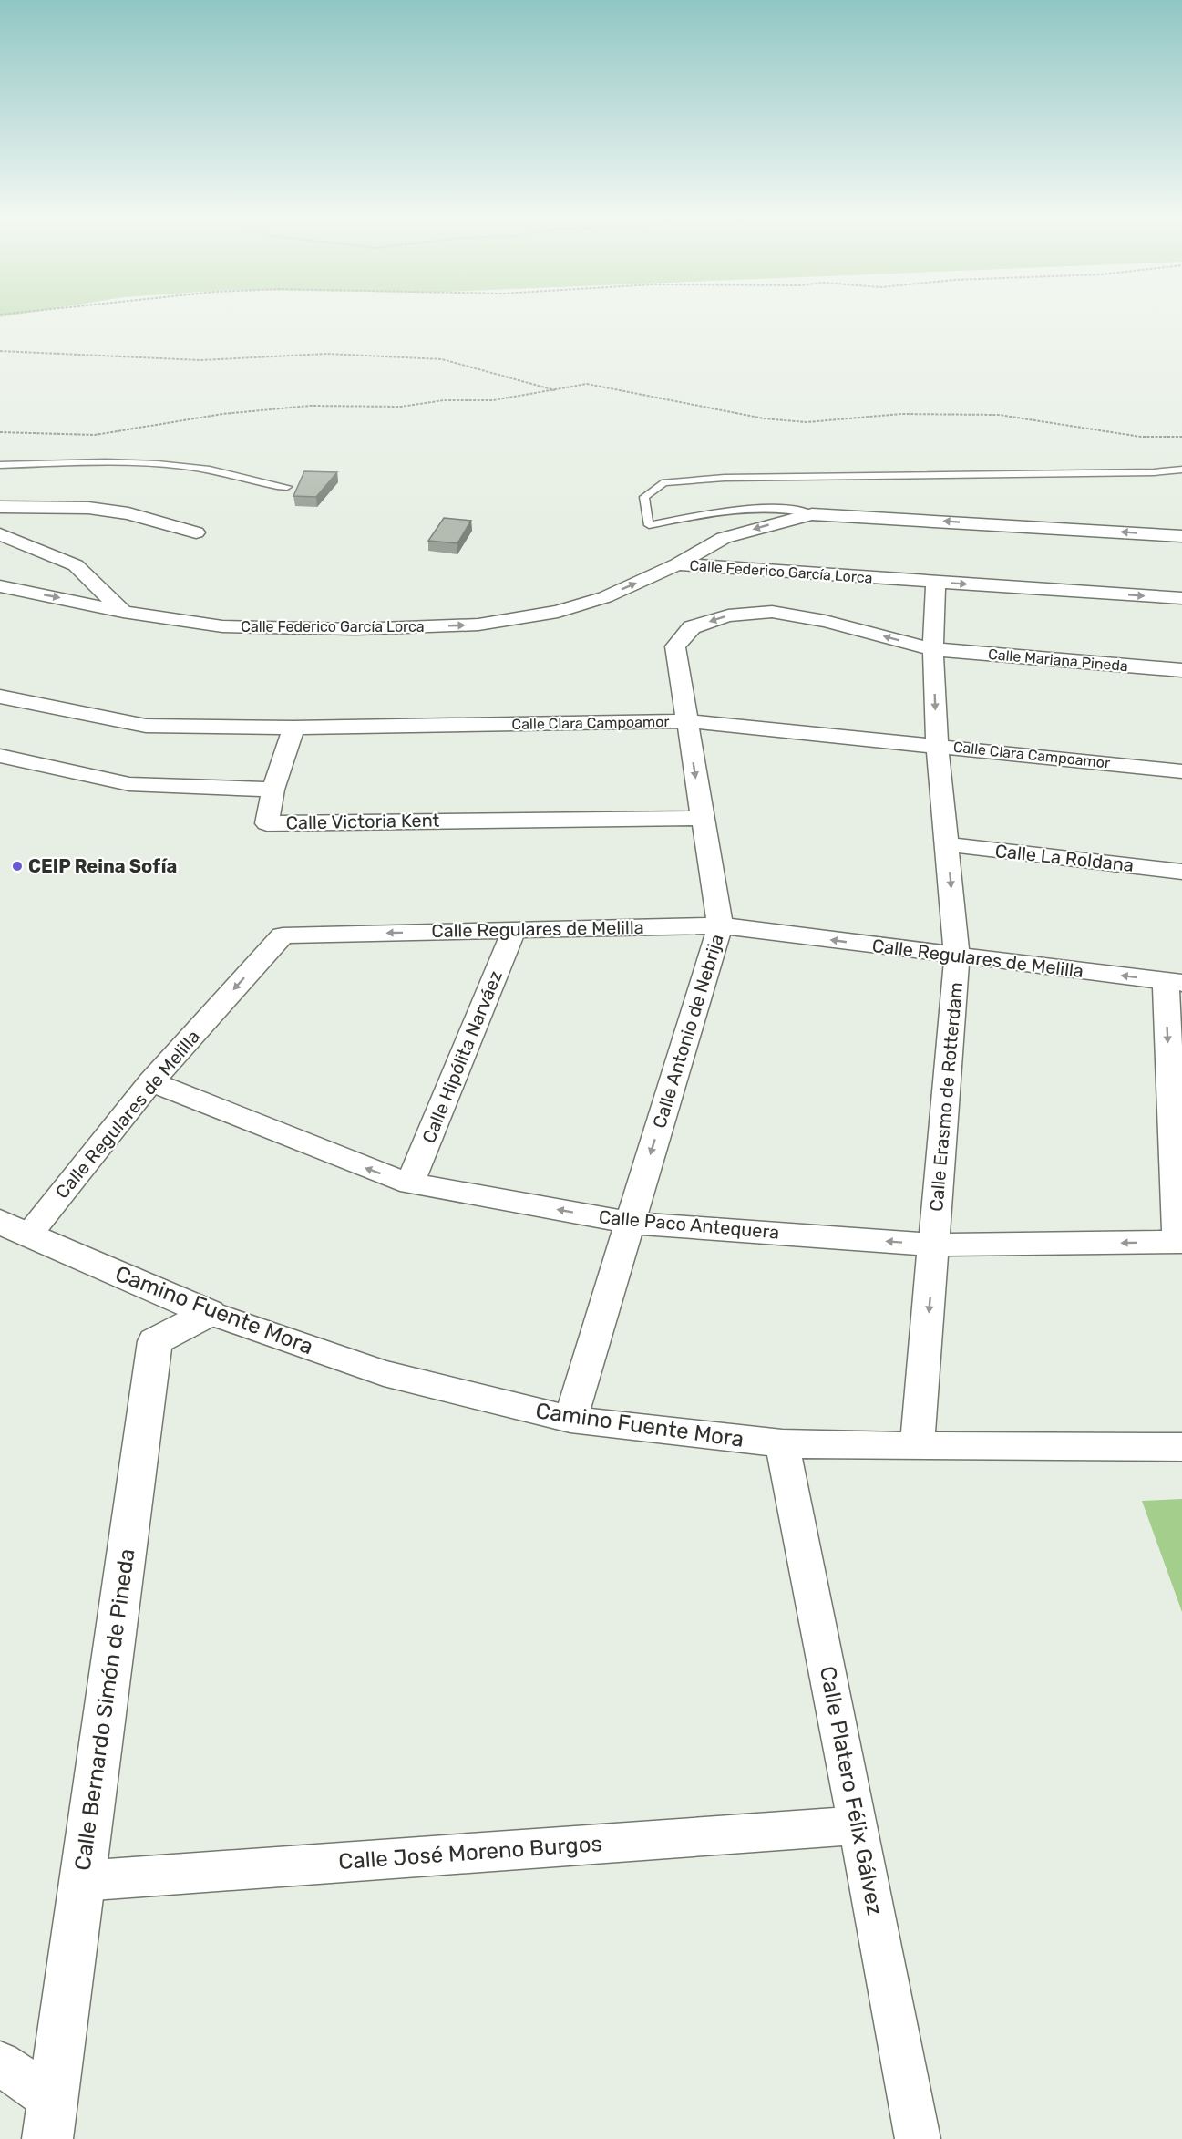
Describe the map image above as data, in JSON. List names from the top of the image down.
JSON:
{
  "streets": {
    "street": [
      "Calle Federico García Lorca",
      "Calle Mariana Pineda",
      "Calle Clara Campoamor",
      "Calle Victoria Kent",
      "Calle La Roldana",
      "Calle Regulares de Melilla",
      "Calle Antonio de Nebrija",
      "Calle Hipólita Narváez",
      "Calle Erasmo de Rotterdam",
      "Calle Paco Antequera",
      "Camino Fuente Mora",
      "Calle Bernardo Simón de Pineda",
      "Calle Platero Félix Gálvez",
      "Calle José Moreno Burgos"
    ]
  },
  "crossings": [
    ["Calle Mariana Pineda", "Calle Antonio de Nebrija"],
    ["Calle Mariana Pineda", "Calle Erasmo de Rotterdam"],
    ["Calle Clara Campoamor", "Calle Victoria Kent"],
    ["Calle Clara Campoamor", "Calle Antonio de Nebrija"],
    ["Calle Clara Campoamor", "Calle Erasmo de Rotterdam"],
    ["Calle Victoria Kent", "Calle Antonio de Nebrija"],
    ["Calle La Roldana", "Calle Erasmo de Rotterdam"],
    ["Calle Regulares de Melilla", "Calle Antonio de Nebrija"],
    ["Calle Regulares de Melilla", "Calle Hipólita Narváez"],
    ["Calle Regulares de Melilla", "Calle Erasmo de Rotterdam"],
    ["Calle Regulares de Melilla", "Calle Paco Antequera"],
    ["Calle Regulares de Melilla", "Camino Fuente Mora"],
    ["Calle Antonio de Nebrija", "Calle Erasmo de Rotterdam"],
    ["Calle Antonio de Nebrija", "Calle Paco Antequera"],
    ["Calle Antonio de Nebrija", "Camino Fuente Mora"],
    ["Calle Hipólita Narváez", "Calle Paco Antequera"],
    ["Calle Erasmo de Rotterdam", "Calle Paco Antequera"],
    ["Calle Erasmo de Rotterdam", "Camino Fuente Mora"],
    ["Camino Fuente Mora", "Calle Bernardo Simón de Pineda"],
    ["Camino Fuente Mora", "Calle Platero Félix Gálvez"],
    ["Calle Bernardo Simón de Pineda", "Calle José Moreno Burgos"],
    ["Calle Platero Félix Gálvez", "Calle José Moreno Burgos"]
  ],
  "one_way": ["Calle Regulares de Melilla", "Calle Erasmo de Rotterdam", "Calle Paco Antequera"],
  "places": ["CEIP Reina Sofía"]
}
